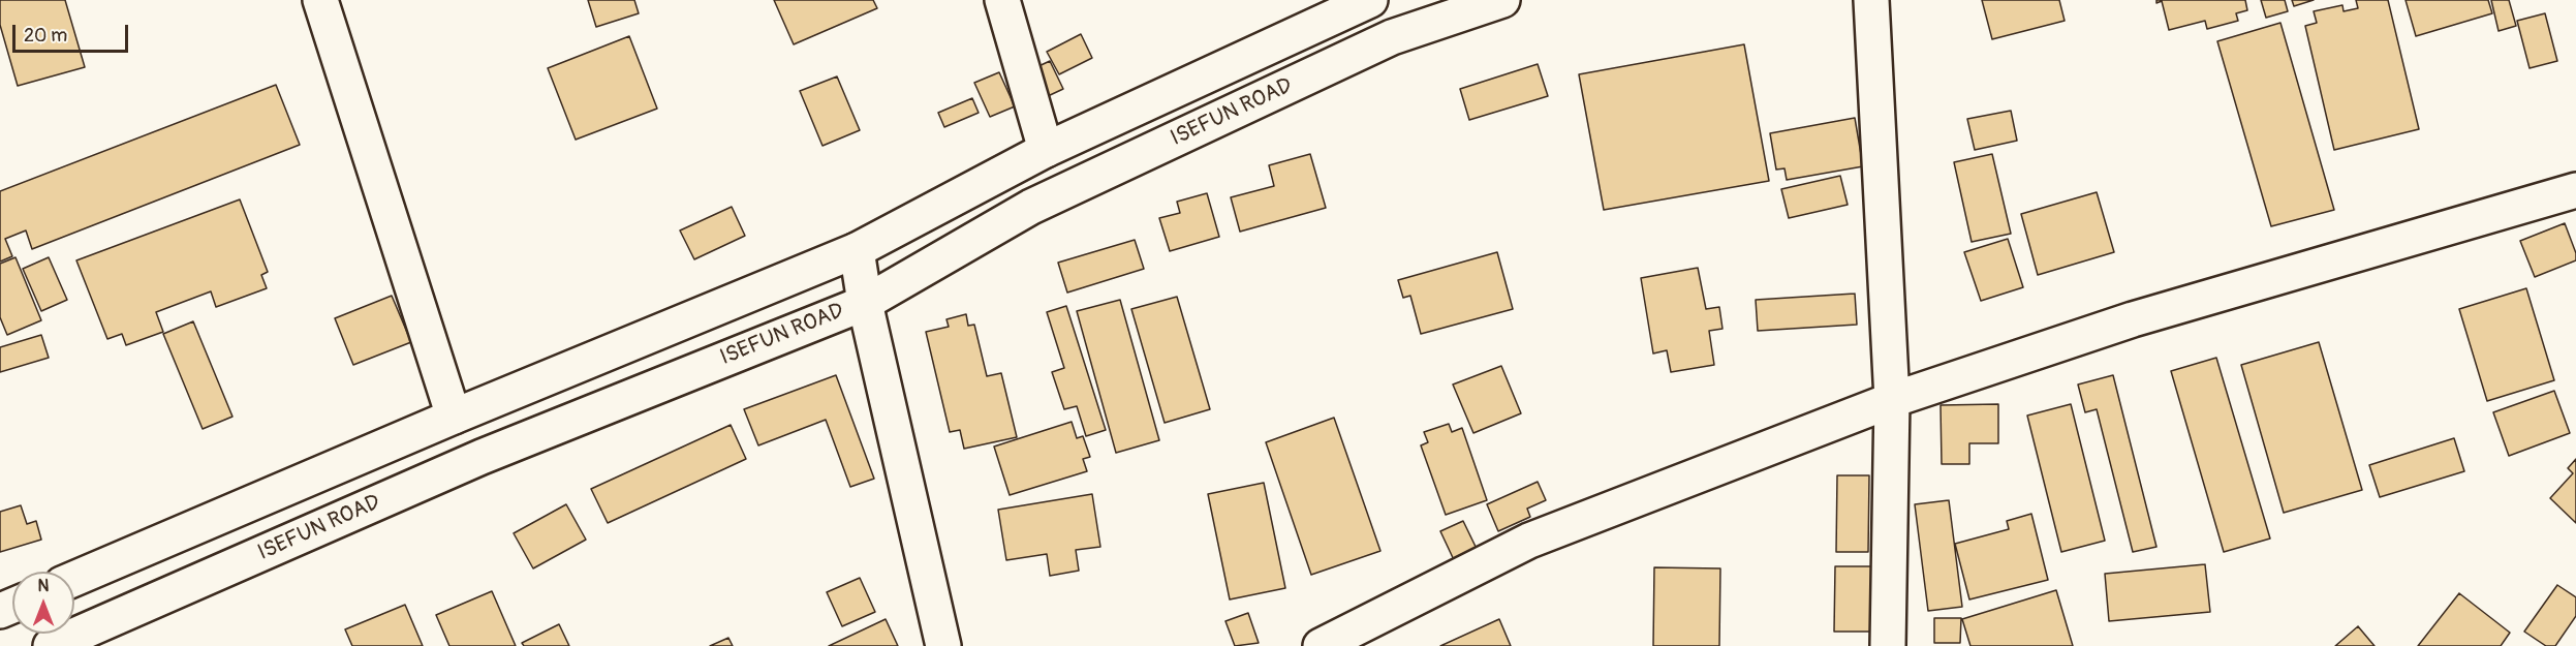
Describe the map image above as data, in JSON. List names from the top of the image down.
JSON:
{
  "streets": {
    "street": ["ISEFUN ROAD"]
  },
  "scale_bar": "20 m",
  "north": "top"
}
